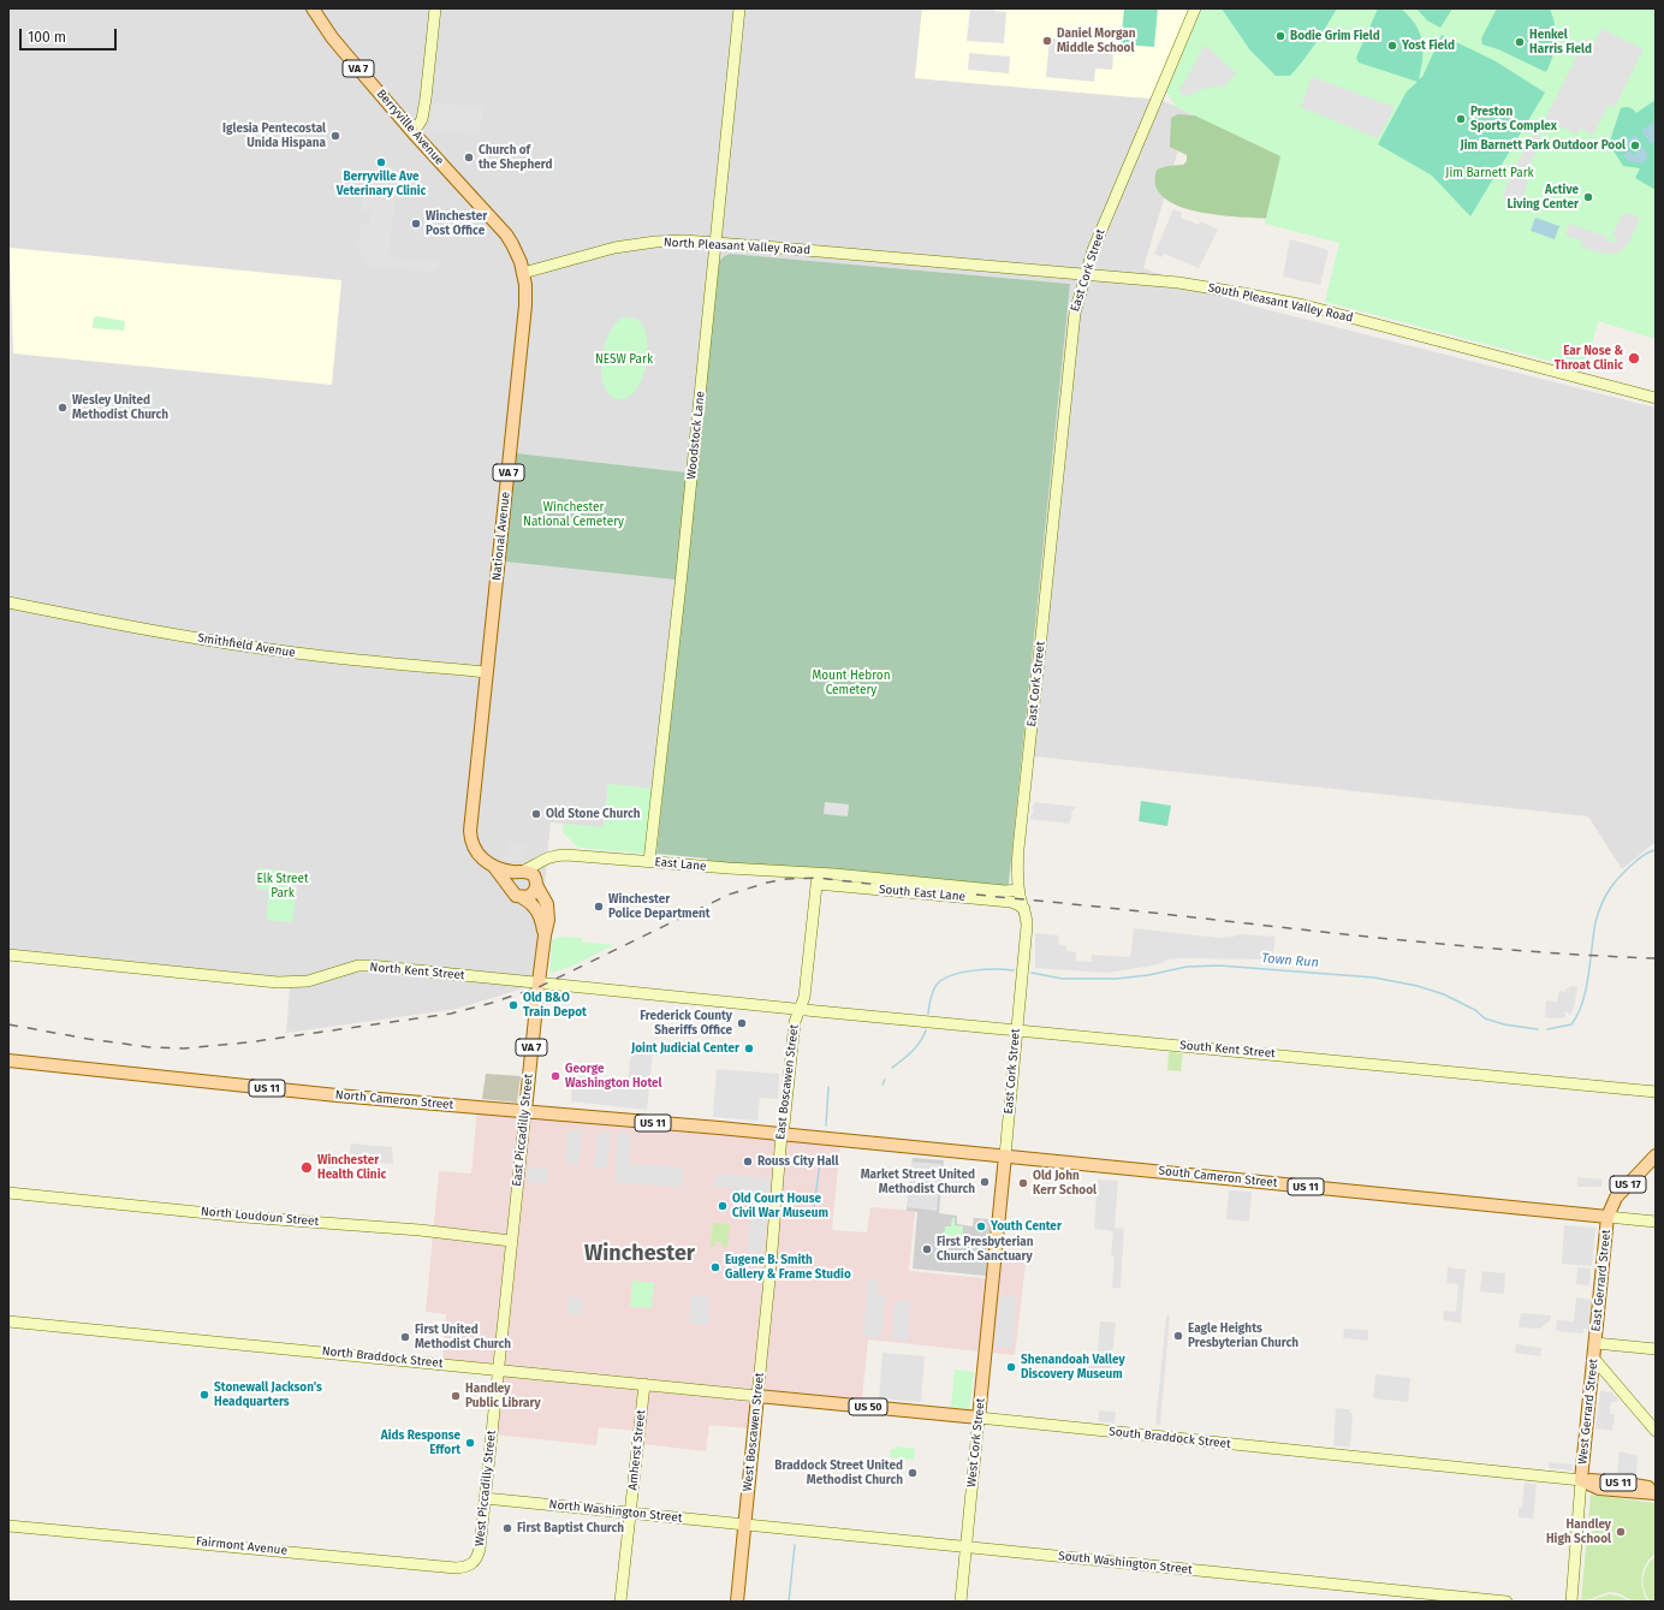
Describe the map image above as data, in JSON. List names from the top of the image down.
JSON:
{
  "streets": {
    "main road": [
      "VA 7",
      "Berryville Avenue",
      "East Cork Street",
      "National Avenue",
      "US 11",
      "North Cameron Street",
      "East Piccadilly Street",
      "South Cameron Street",
      "US 17",
      "East Gerrard Street",
      "US 50",
      "West Gerrard Street",
      "West Boscawen Street",
      "South Braddock Street",
      "West Cork Street"
    ],
    "street": [
      "North Pleasant Valley Road",
      "South Pleasant Valley Road",
      "Woodstock Lane",
      "Smithfield Avenue",
      "East Lane",
      "South East Lane",
      "North Kent Street",
      "South Kent Street",
      "East Boscawen Street",
      "North Loudoun Street",
      "North Braddock Street",
      "Amherst Street",
      "West Piccadilly Street",
      "North Washington Street",
      "Fairmont Avenue",
      "South Washington Street"
    ]
  },
  "crossings": [
    ["VA 7", "National Avenue"],
    ["VA 7", "East Lane"],
    ["VA 7", "East Piccadilly Street"],
    ["Berryville Avenue", "National Avenue"],
    ["North Pleasant Valley Road", "South Pleasant Valley Road"],
    ["North Pleasant Valley Road", "Woodstock Lane"],
    ["North Pleasant Valley Road", "National Avenue"],
    ["East Cork Street", "South Pleasant Valley Road"],
    ["East Cork Street", "South East Lane"],
    ["East Cork Street", "South Kent Street"],
    ["East Cork Street", "South Cameron Street"],
    ["East Cork Street", "West Cork Street"],
    ["Woodstock Lane", "East Lane"],
    ["National Avenue", "Smithfield Avenue"],
    ["East Lane", "South East Lane"],
    ["East Lane", "East Boscawen Street"],
    ["East Lane", "East Piccadilly Street"],
    ["South East Lane", "East Boscawen Street"],
    ["North Kent Street", "South Kent Street"],
    ["North Kent Street", "East Boscawen Street"],
    ["North Kent Street", "East Piccadilly Street"],
    ["South Kent Street", "East Boscawen Street"],
    ["East Boscawen Street", "North Cameron Street"],
    ["East Boscawen Street", "South Cameron Street"],
    ["East Boscawen Street", "West Boscawen Street"],
    ["North Cameron Street", "East Piccadilly Street"],
    ["North Cameron Street", "South Cameron Street"],
    ["East Piccadilly Street", "North Loudoun Street"],
    ["East Piccadilly Street", "West Piccadilly Street"],
    ["South Cameron Street", "US 17"],
    ["South Cameron Street", "East Gerrard Street"],
    ["US 17", "East Gerrard Street"],
    ["North Loudoun Street", "West Piccadilly Street"],
    ["East Gerrard Street", "West Gerrard Street"],
    ["North Braddock Street", "West Boscawen Street"],
    ["North Braddock Street", "South Braddock Street"],
    ["North Braddock Street", "Amherst Street"],
    ["North Braddock Street", "West Piccadilly Street"],
    ["West Gerrard Street", "South Braddock Street"],
    ["West Boscawen Street", "South Braddock Street"],
    ["West Boscawen Street", "North Washington Street"],
    ["West Boscawen Street", "South Washington Street"],
    ["South Braddock Street", "West Cork Street"],
    ["West Cork Street", "South Washington Street"],
    ["Amherst Street", "North Washington Street"],
    ["West Piccadilly Street", "North Washington Street"],
    ["West Piccadilly Street", "Fairmont Avenue"],
    ["North Washington Street", "South Washington Street"]
  ],
  "districts": ["Winchester"],
  "water": ["Town Run"],
  "parks": [
    "Jim Barnett Park",
    "NESW Park",
    "Winchester National Cemetery",
    "Mount Hebron Cemetery",
    "Elk Street Park"
  ],
  "places": [
    "Bodie Grim Field",
    "Daniel Morgan Middle School",
    "Henkel Harris Field",
    "Yost Field",
    "Preston Sports Complex",
    "Iglesia Pentecostal Unida Hispana",
    "Jim Barnett Park Outdoor Pool",
    "Church of the Shepherd",
    "Berryville Ave Veterinary Clinic",
    "Active Living Center",
    "Winchester Post Office",
    "Ear Nose & Throat Clinic",
    "Wesley United Methodist Church",
    "Old Stone Church",
    "Winchester Police Department",
    "Old B&O Train Depot",
    "Frederick County Sheriffs Office",
    "Joint Judicial Center",
    "George Washington Hotel",
    "Rouss City Hall",
    "Winchester Health Clinic",
    "Market Street United Methodist Church",
    "Old John Kerr School",
    "Old Court House Civil War Museum",
    "Youth Center",
    "First Presbyterian Church Sanctuary",
    "Eugene B. Smith Gallery & Frame Studio",
    "Eagle Heights Presbyterian Church",
    "First United Methodist Church",
    "Shenandoah Valley Discovery Museum",
    "Stonewall Jackson's Headquarters",
    "Handley Public Library",
    "Aids Response Effort",
    "Braddock Street United Methodist Church",
    "First Baptist Church",
    "Handley High School"
  ],
  "scale_bar": "100 m"
}
